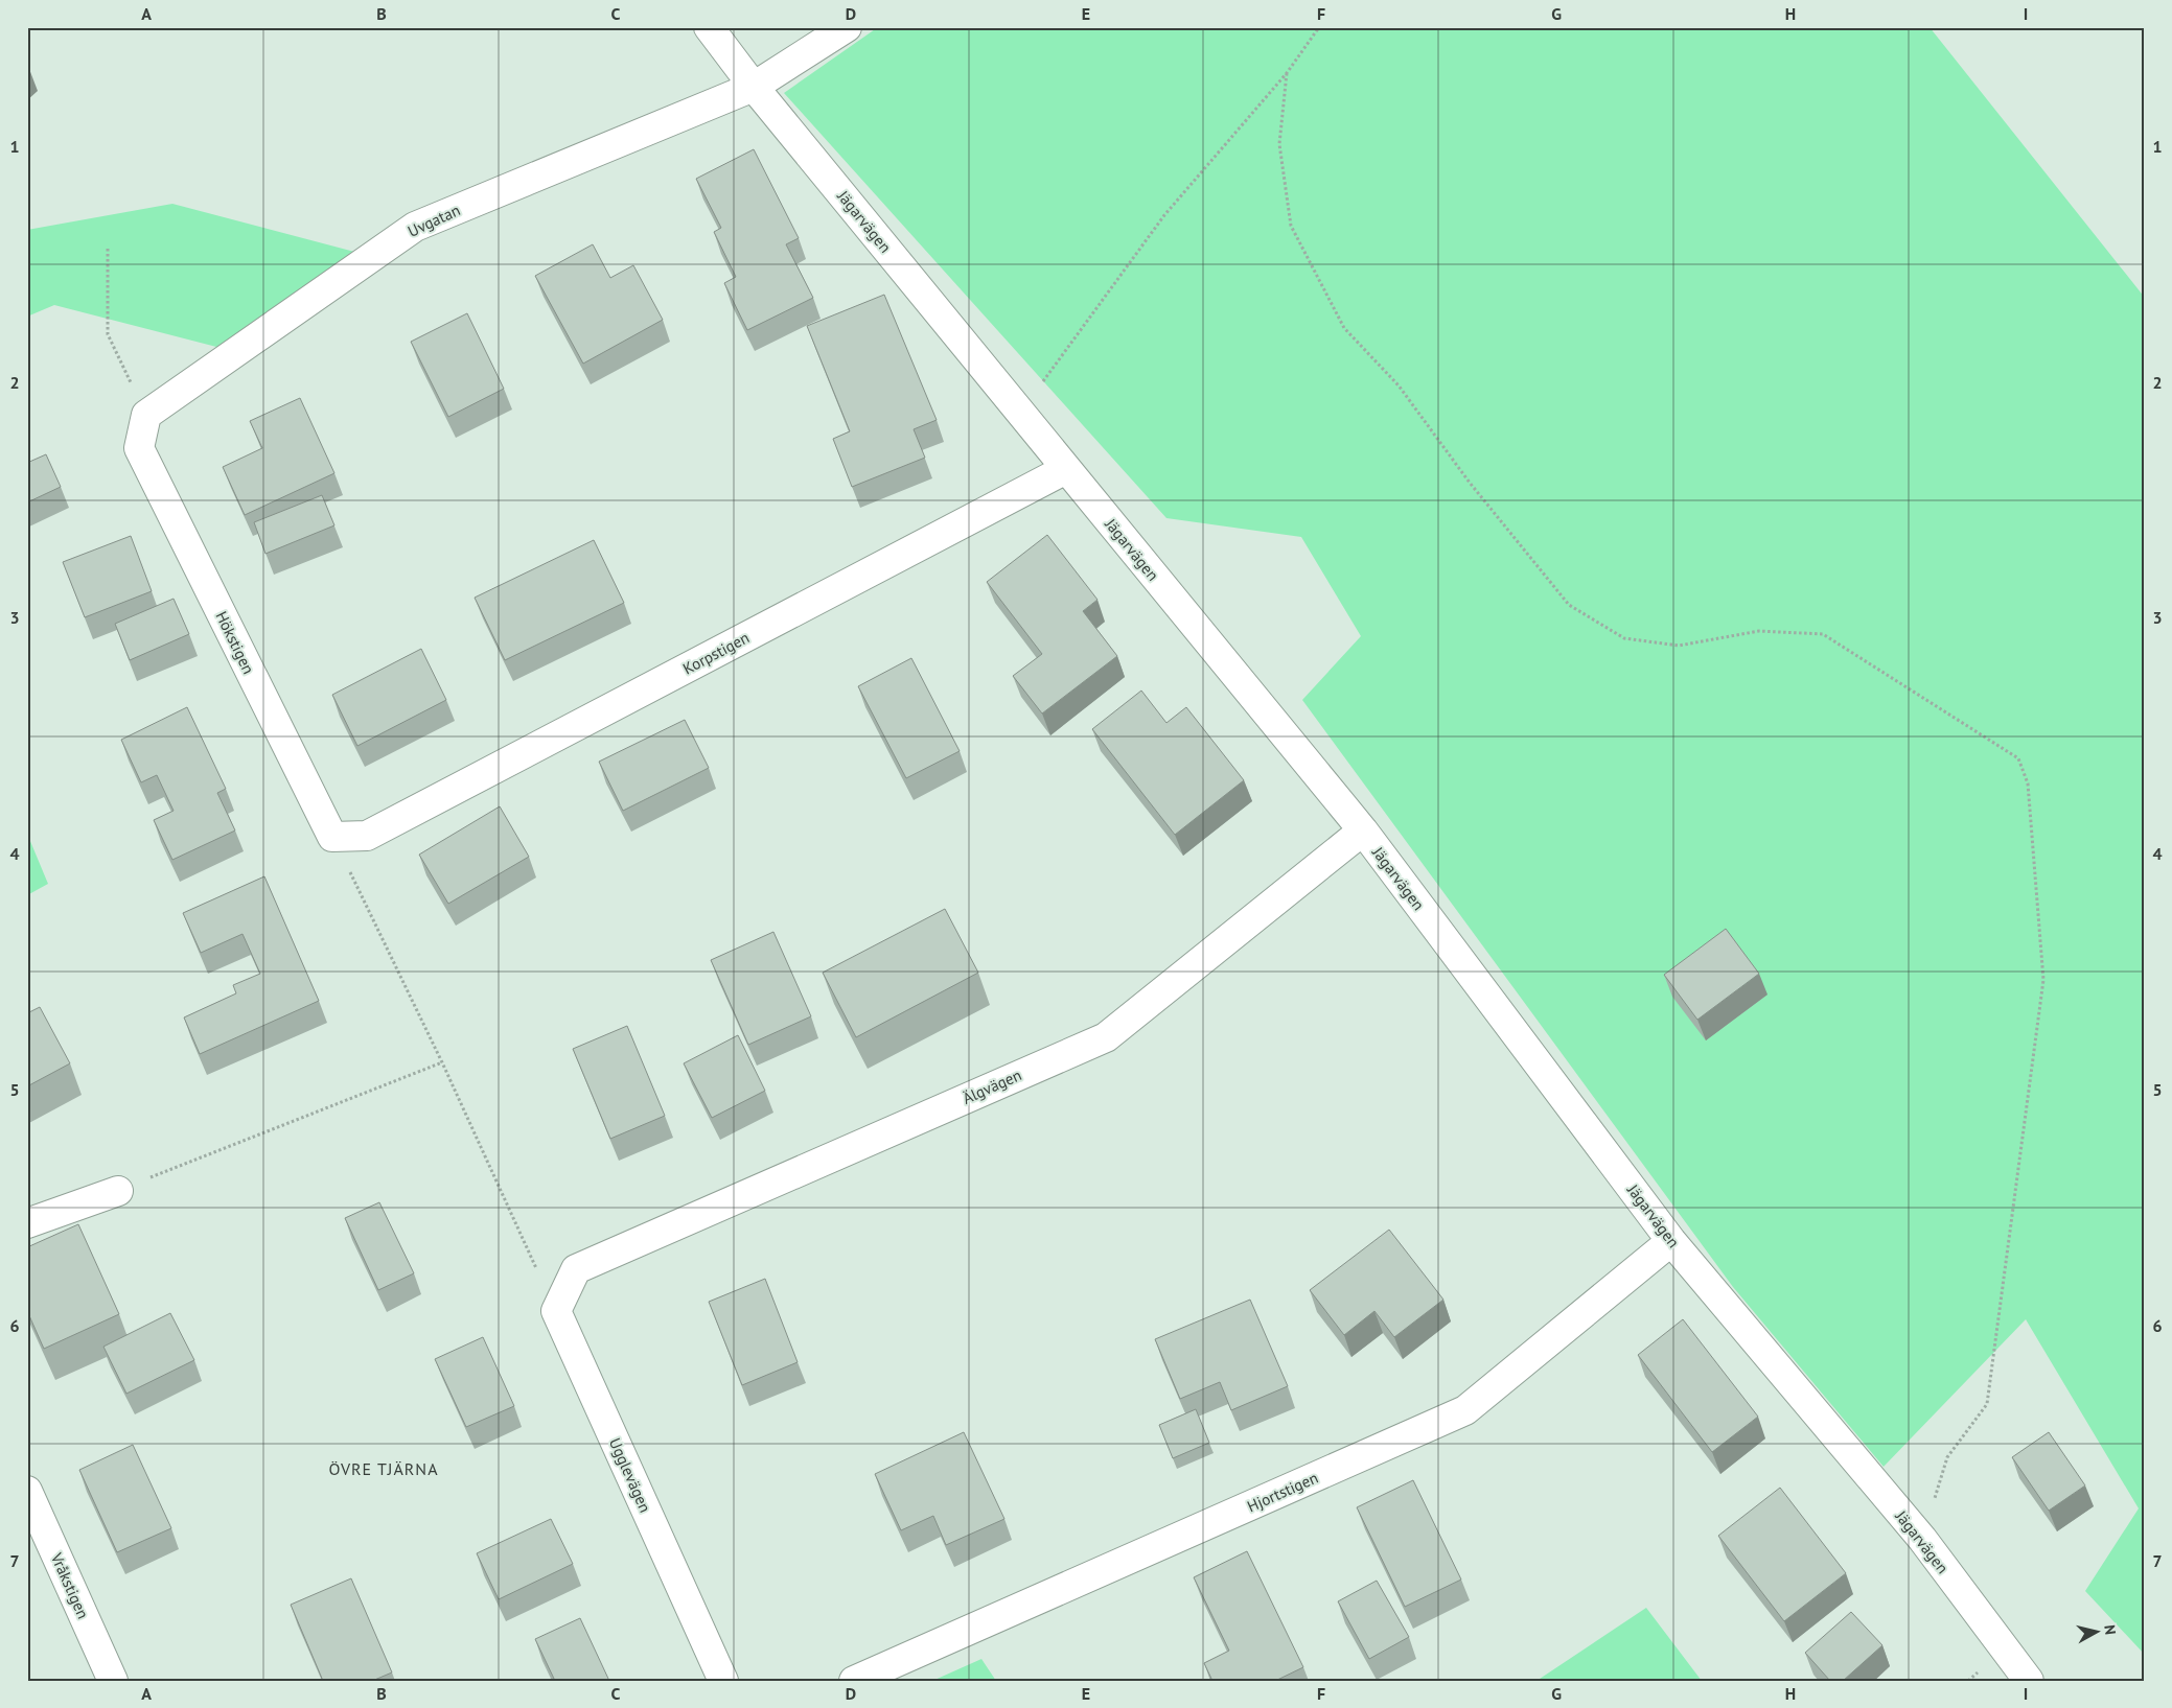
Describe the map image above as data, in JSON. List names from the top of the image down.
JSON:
{
  "streets": {
    "street": [
      "Uvgatan",
      "Jägarvägen",
      "Hökstigen",
      "Korpstigen",
      "Älgvägen",
      "Ugglevägen",
      "Hjortstigen",
      "Vråkstigen"
    ]
  },
  "crossings": [
    ["Uvgatan", "Jägarvägen"],
    ["Uvgatan", "Hökstigen"],
    ["Jägarvägen", "Korpstigen"],
    ["Jägarvägen", "Älgvägen"],
    ["Jägarvägen", "Hjortstigen"],
    ["Hökstigen", "Korpstigen"],
    ["Älgvägen", "Ugglevägen"]
  ],
  "districts": ["ÖVRE TJÄRNA"],
  "north": "right",
  "grid": {
    "columns": [
      "A",
      "B",
      "C",
      "D",
      "E",
      "F",
      "G",
      "H",
      "I"
    ],
    "rows": [
      "1",
      "2",
      "3",
      "4",
      "5",
      "6",
      "7"
    ]
  }
}
